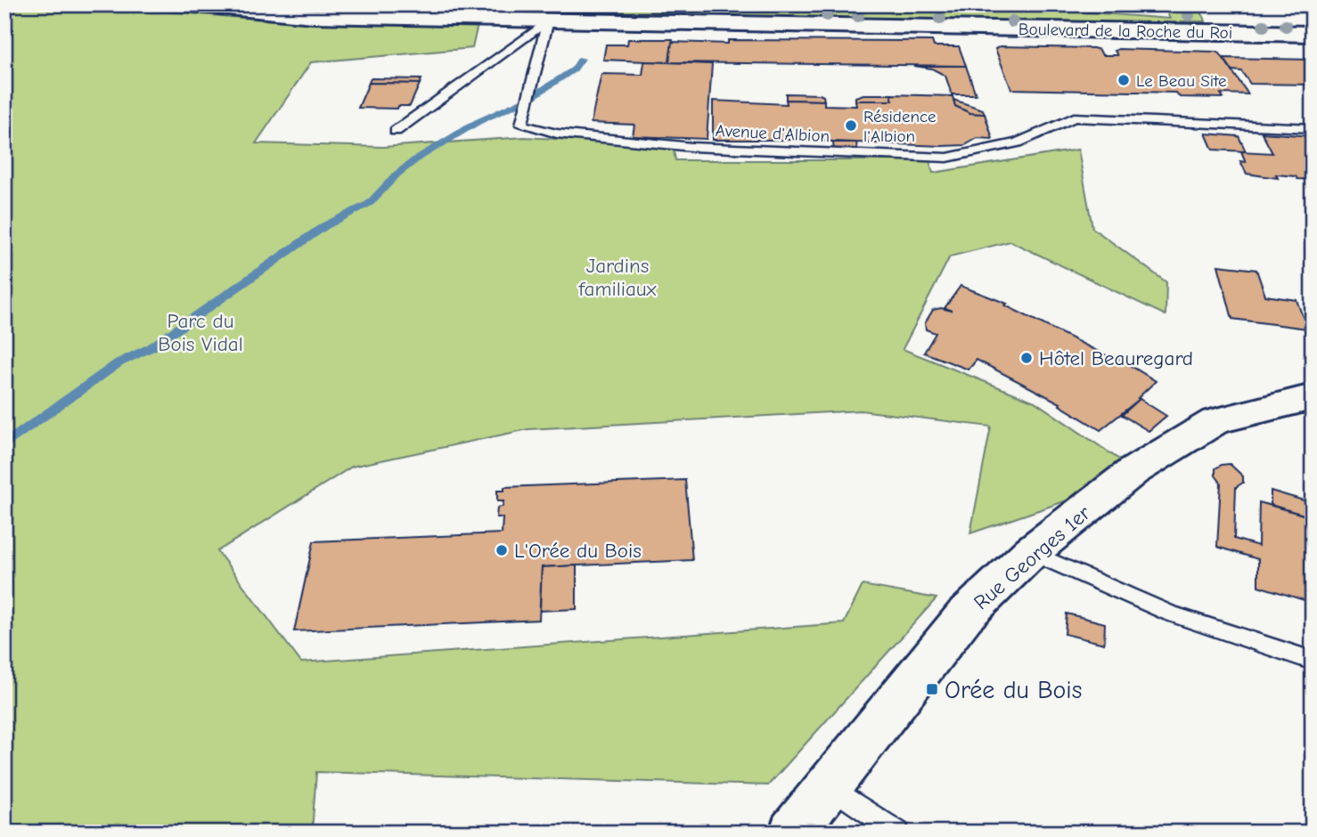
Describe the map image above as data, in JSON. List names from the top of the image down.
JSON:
{
  "streets": {
    "street": ["Boulevard de la Roche du Roi", "Rue Georges 1er"],
    "lane": ["Avenue d'Albion"]
  },
  "crossings": [
    ["Boulevard de la Roche du Roi", "Avenue d'Albion"]
  ],
  "parks": ["Jardins familiaux", "Parc du Bois Vidal"],
  "places": {
    "other": [
      "Le Beau Site",
      "Résidence l'Albion",
      "Hôtel Beauregard",
      "L'Orée du Bois"
    ],
    "transit": ["Orée du Bois"]
  }
}
